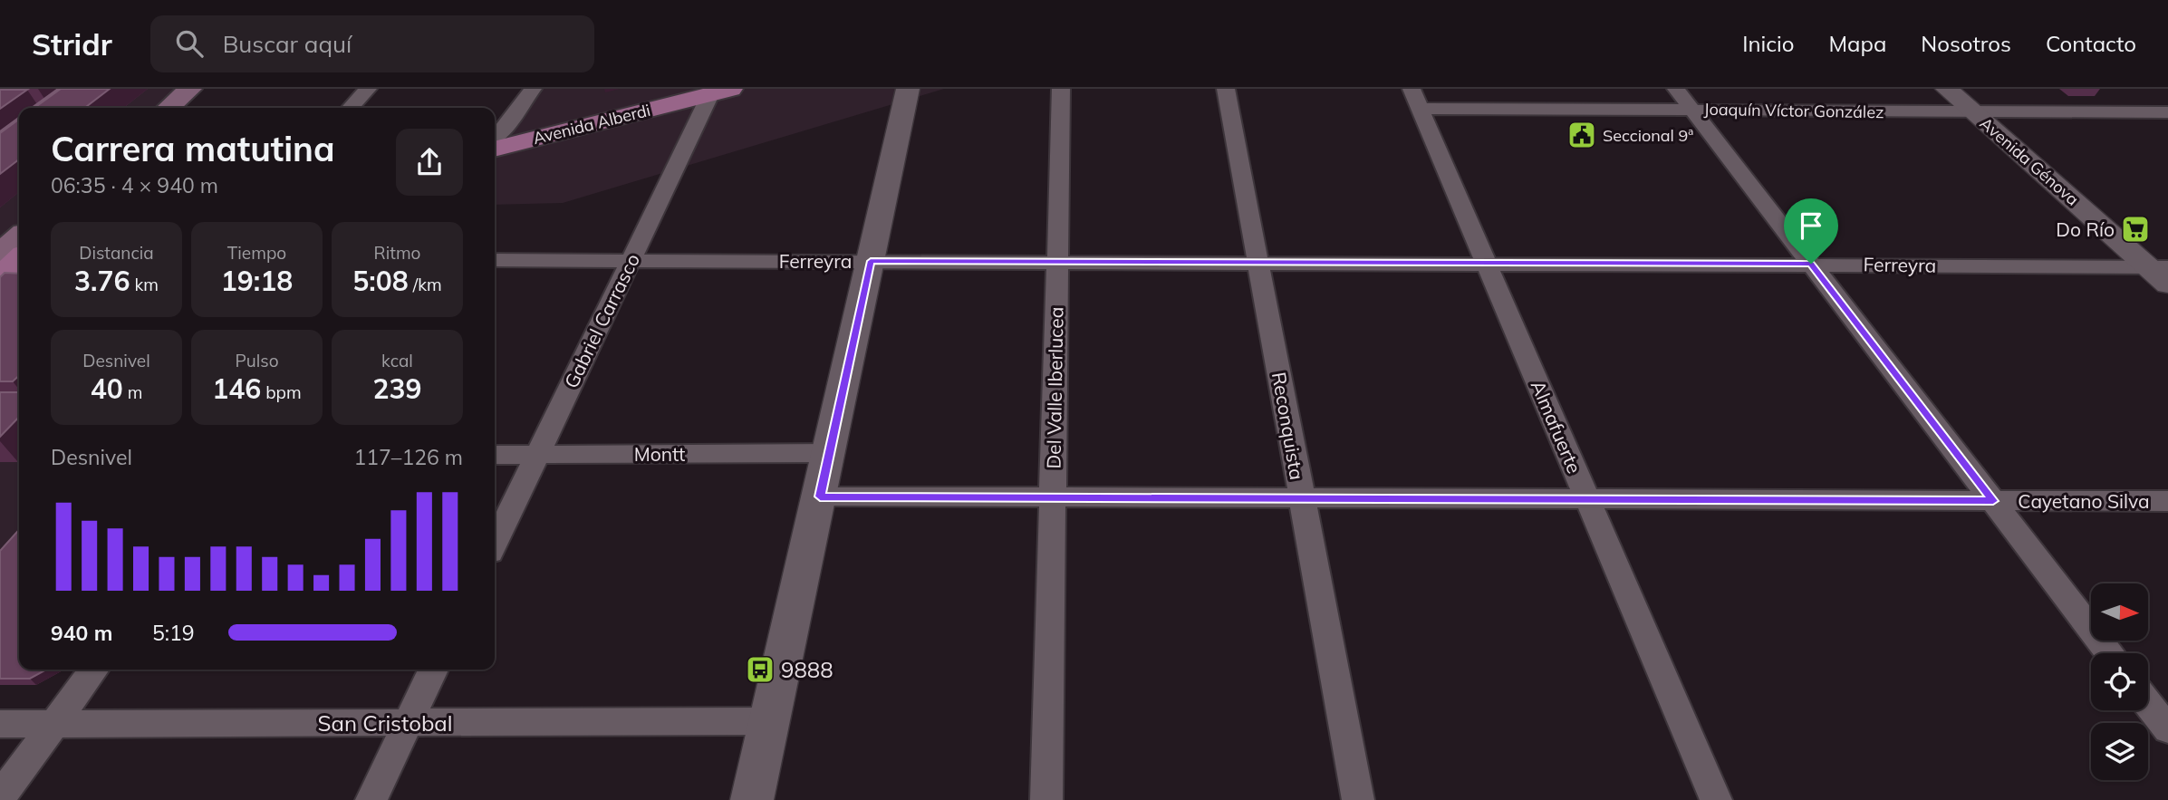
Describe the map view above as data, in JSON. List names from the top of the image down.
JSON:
{
  "streets": {
    "main road": ["Avenida Alberdi"],
    "street": [
      "Joaquín Víctor González",
      "Avenida Génova",
      "Ferreyra",
      "Gabriel Carrasco",
      "Del Valle Iberlucea",
      "Reconquista",
      "Almafuerte",
      "Montt",
      "Cayetano Silva",
      "San Cristobal"
    ]
  },
  "crossings": [
    ["Joaquín Víctor González", "Avenida Génova"],
    ["Joaquín Víctor González", "Almafuerte"],
    ["Avenida Alberdi", "Gabriel Carrasco"],
    ["Avenida Génova", "Ferreyra"],
    ["Ferreyra", "Gabriel Carrasco"],
    ["Ferreyra", "Del Valle Iberlucea"],
    ["Ferreyra", "Reconquista"],
    ["Ferreyra", "Almafuerte"],
    ["Gabriel Carrasco", "Montt"],
    ["Del Valle Iberlucea", "Cayetano Silva"],
    ["Reconquista", "Cayetano Silva"],
    ["Almafuerte", "Cayetano Silva"]
  ],
  "places": {
    "public building": ["Seccional 9ª"],
    "supermarket": ["Do Río"],
    "bus stop": ["9888"]
  },
  "north": "right",
  "page": {
    "header": "Stridr",
    "search": "Buscar aquí",
    "nav": [
      "Inicio",
      "Mapa",
      "Nosotros",
      "Contacto"
    ],
    "heading": ["Carrera matutina", "06:35 · 4 × 940 m"],
    "stats": [
      ["Distancia", "3.76 km"],
      ["Tiempo", "19:18"],
      ["Ritmo", "5:08 /km"],
      ["Desnivel", "40 m"],
      ["Pulso", "146 bpm"],
      ["kcal", "239"]
    ],
    "chart": ["Desnivel", "117–126 m"],
    "list": [
      {
        "name": "940 m",
        "note": "5:19"
      }
    ]
  }
}
